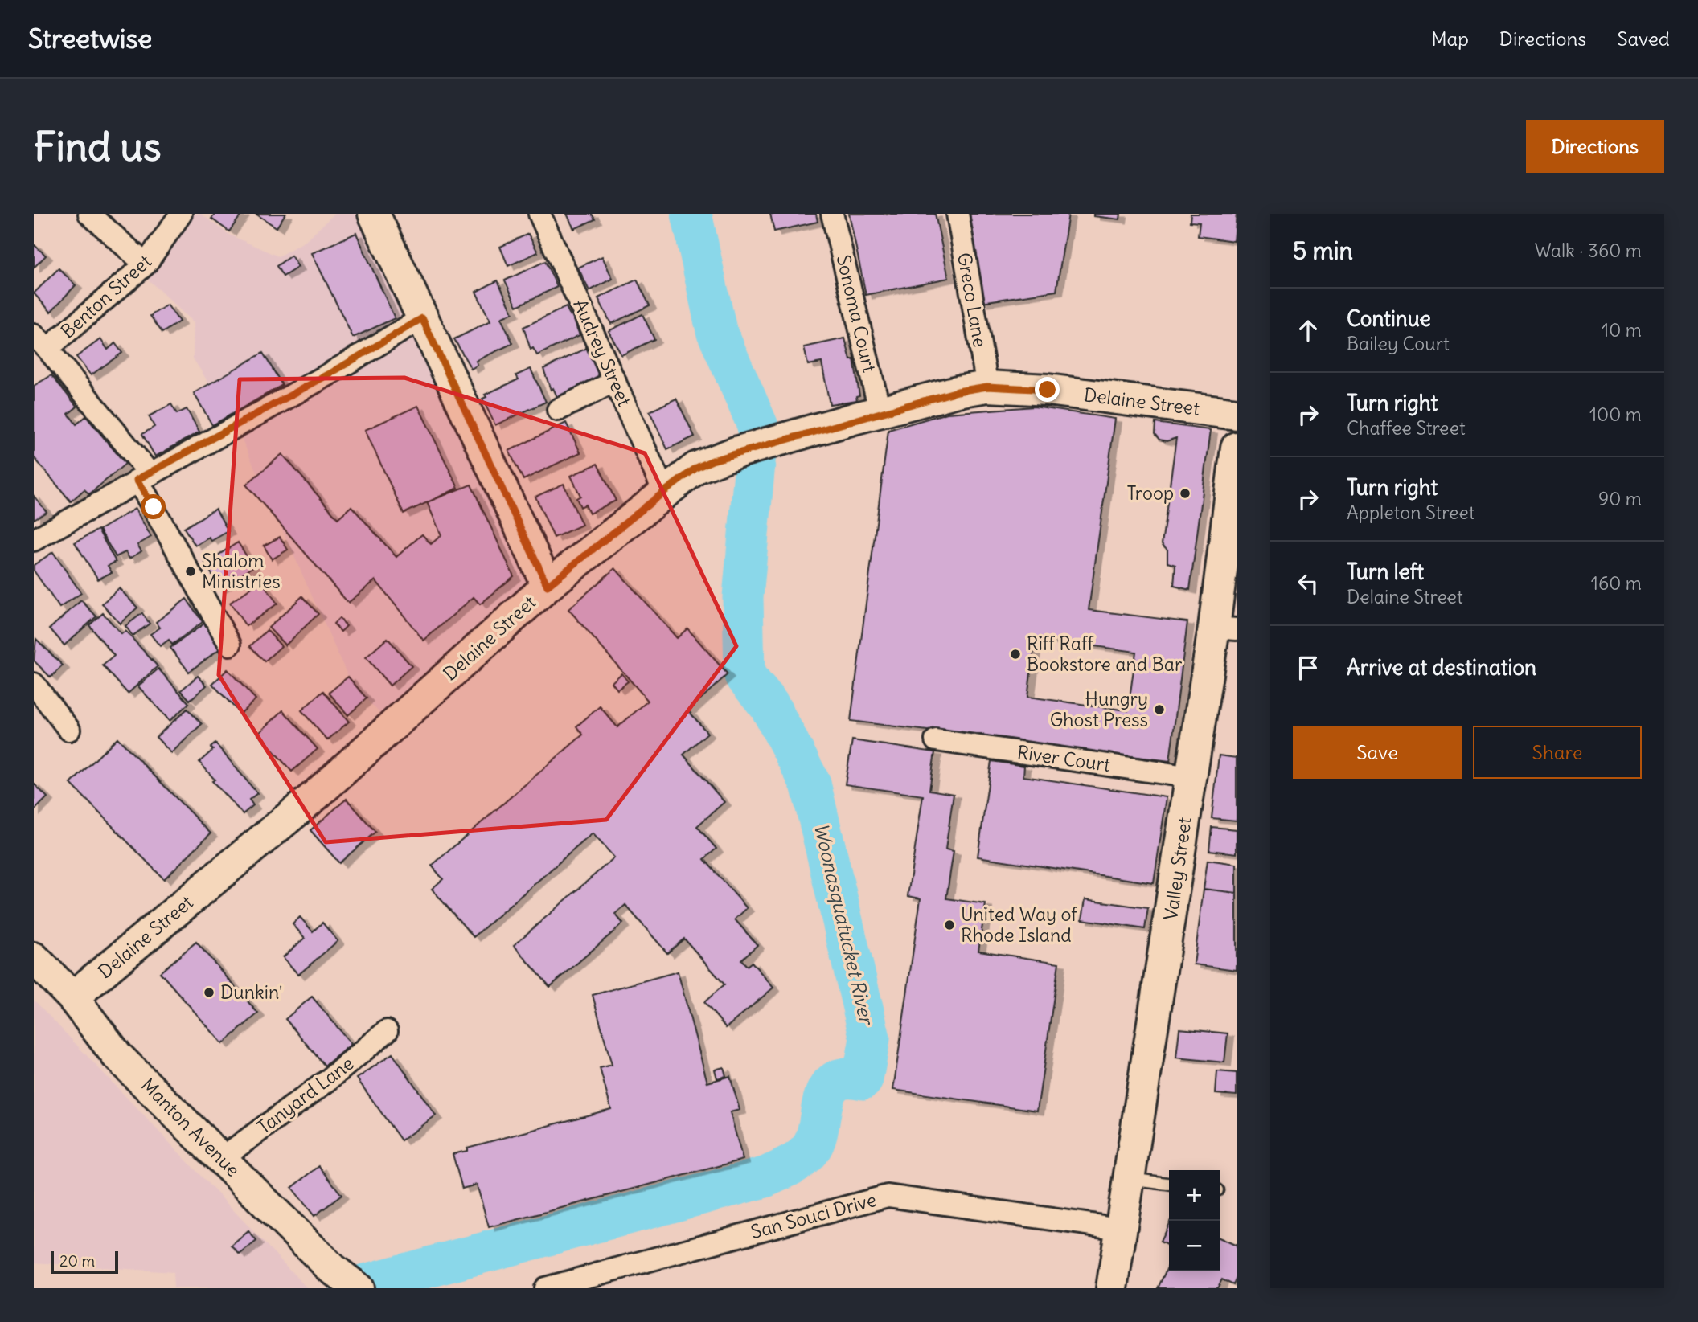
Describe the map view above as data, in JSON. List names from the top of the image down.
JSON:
{
  "streets": {
    "street": [
      "Benton Street",
      "Greco Lane",
      "Sonoma Court",
      "Audrey Street",
      "Delaine Street",
      "River Court",
      "Valley Street",
      "Tanyard Lane",
      "Manton Avenue",
      "San Souci Drive"
    ]
  },
  "crossings": [
    ["Greco Lane", "Delaine Street"],
    ["Sonoma Court", "Delaine Street"],
    ["Audrey Street", "Delaine Street"],
    ["Delaine Street", "Manton Avenue"],
    ["River Court", "Valley Street"],
    ["Valley Street", "San Souci Drive"],
    ["Tanyard Lane", "Manton Avenue"]
  ],
  "water": ["Woonasquatucket River"],
  "places": [
    "Troop",
    "Shalom Ministries",
    "Riff Raff Bookstore and Bar",
    "Hungry Ghost Press",
    "United Way of Rhode Island",
    "Dunkin'"
  ],
  "scale_bar": "20 m",
  "page": {
    "header": "Streetwise",
    "nav": ["Map", "Directions", "Saved"],
    "buttons": [
      "Directions",
      ["Save", "Share"]
    ],
    "title": "Find us",
    "heading": ["5 min", "Walk · 360 m"],
    "list": [
      ["Continue", "Bailey Court", "10 m"],
      ["Turn right", "Chaffee Street", "100 m"],
      ["Turn right", "Appleton Street", "90 m"],
      ["Turn left", "Delaine Street", "160 m"],
      "Arrive at destination"
    ],
    "map_buttons": ["+", "−"],
    "scale": "20 m"
  }
}
